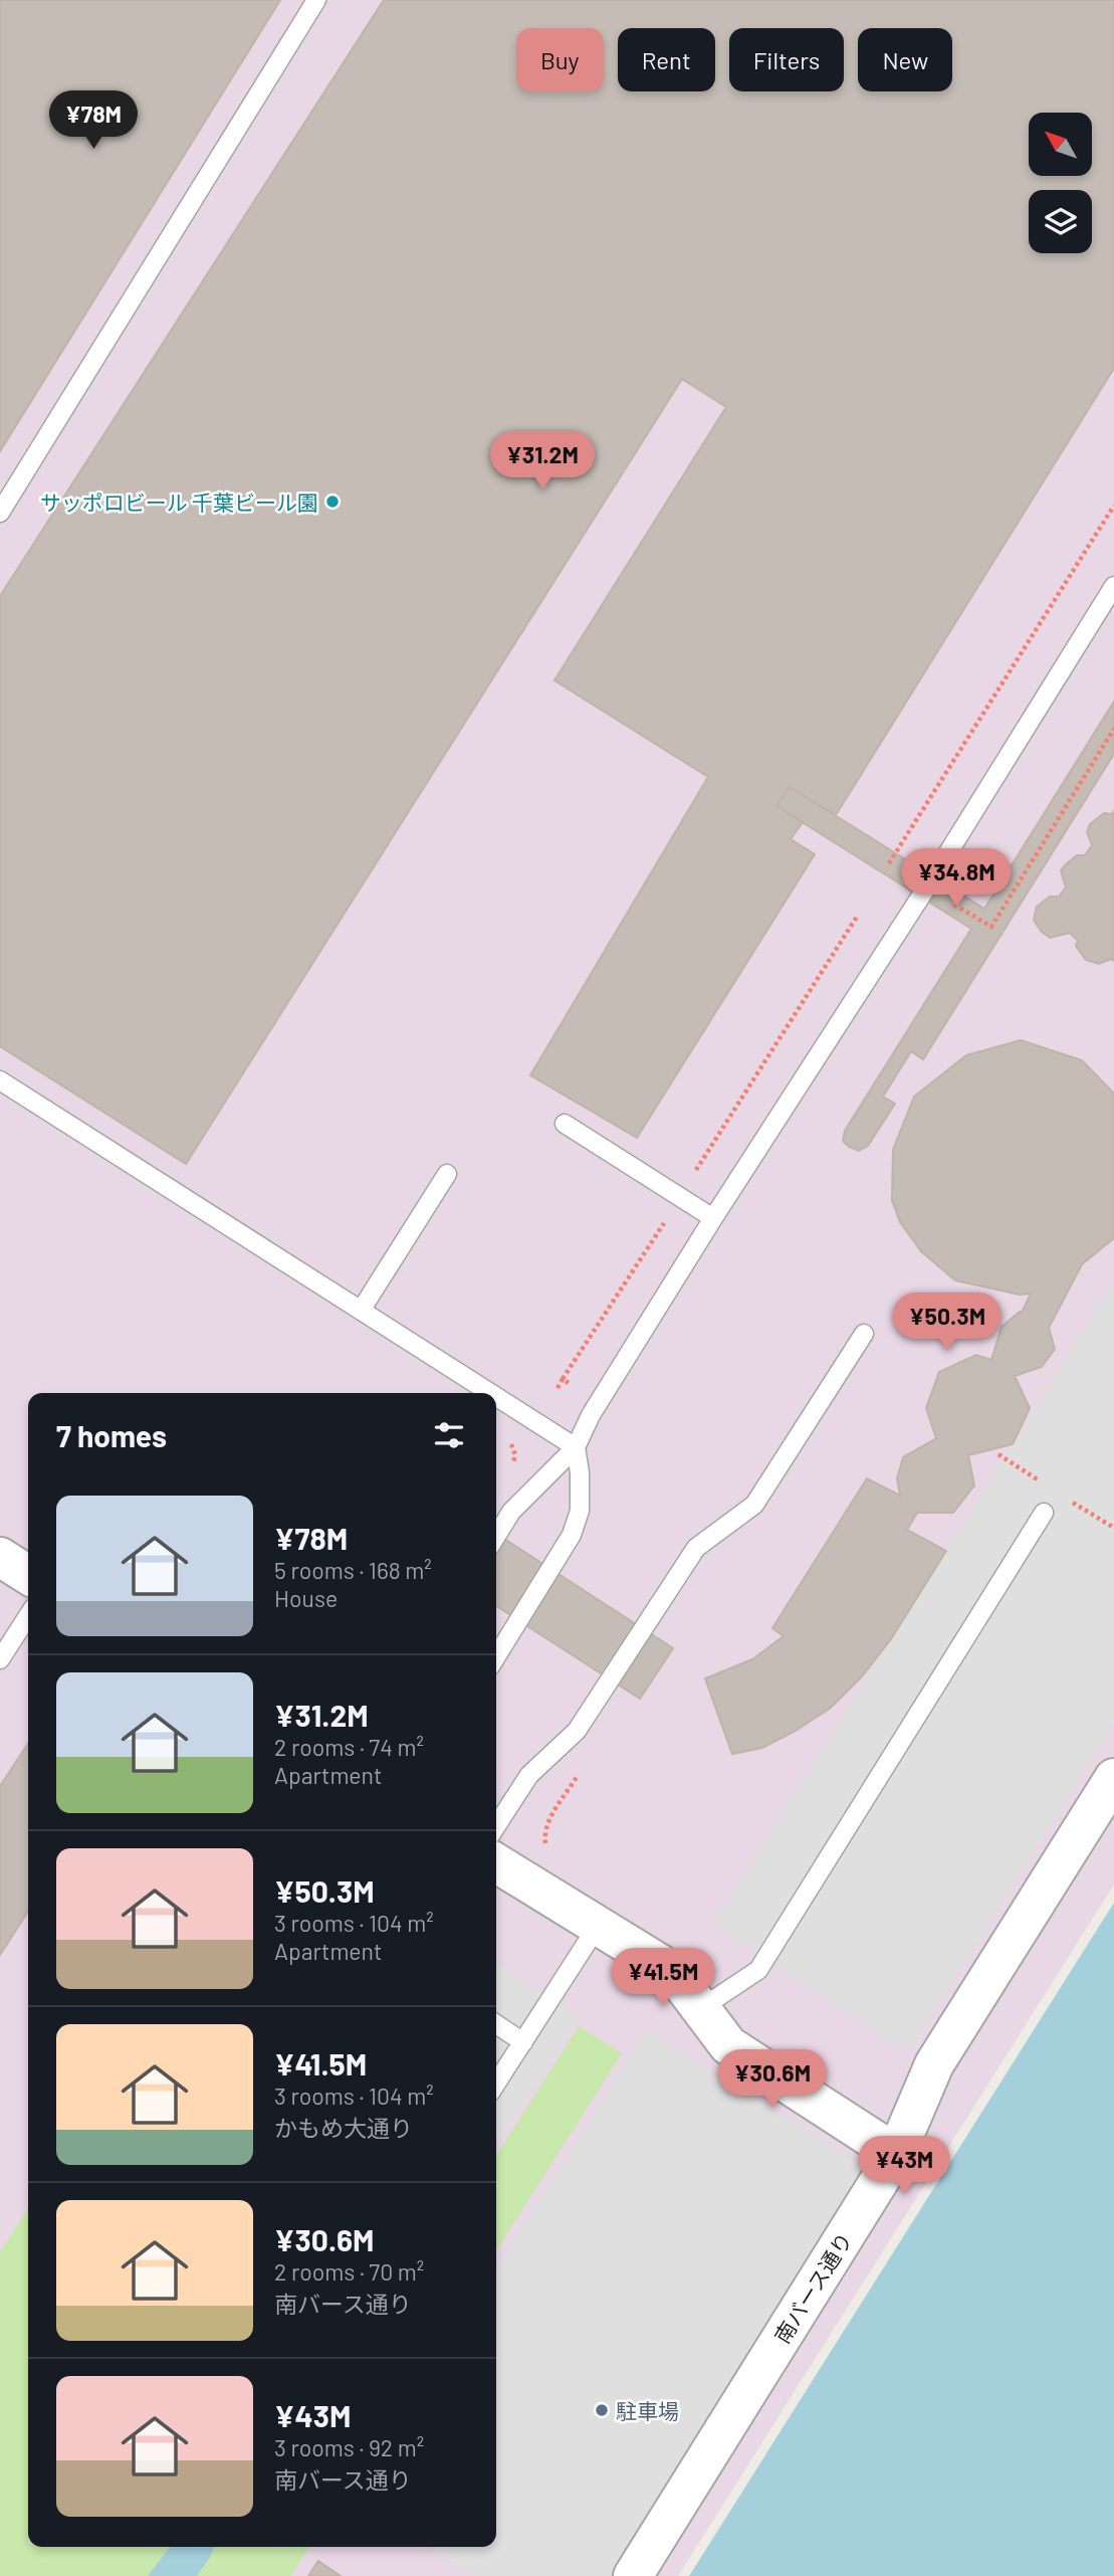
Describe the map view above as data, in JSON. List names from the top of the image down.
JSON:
{
  "streets": {
    "street": ["南バース通り"]
  },
  "places": ["サッポロビール 千葉ビール園", "駐車場"],
  "north": "top left",
  "page": {
    "chip": [
      "Buy",
      "Rent",
      "Filters",
      "New"
    ],
    "price": [
      "¥78M",
      "¥31.2M",
      "¥34.8M",
      "¥50.3M",
      "¥41.5M",
      "¥30.6M",
      "¥43M"
    ],
    "heading": "7 homes",
    "list": [
      {
        "name": "¥78M",
        "note": "5 rooms · 168 m² · House"
      },
      {
        "name": "¥31.2M",
        "note": "2 rooms · 74 m² · Apartment"
      },
      {
        "name": "¥50.3M",
        "note": "3 rooms · 104 m² · Apartment"
      },
      {
        "name": "¥41.5M",
        "note": "3 rooms · 104 m² · かもめ大通り"
      },
      {
        "name": "¥30.6M",
        "note": "2 rooms · 70 m² · 南バース通り"
      },
      {
        "name": "¥43M",
        "note": "3 rooms · 92 m² · 南バース通り"
      }
    ]
  }
}
